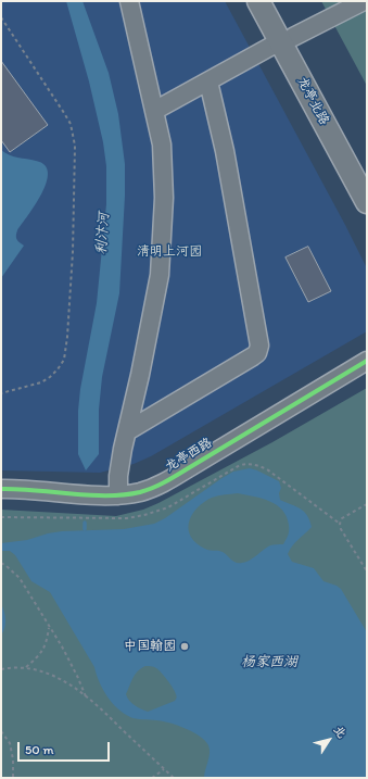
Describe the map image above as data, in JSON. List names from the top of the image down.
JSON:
{
  "streets": {
    "main road": ["龙亭北路"],
    "street": ["龙亭西路"]
  },
  "water": ["利汴河", "杨家西湖"],
  "parks": ["清明上河园"],
  "places": ["中国翰园"],
  "scale_bar": "50 m",
  "north": "top right"
}
